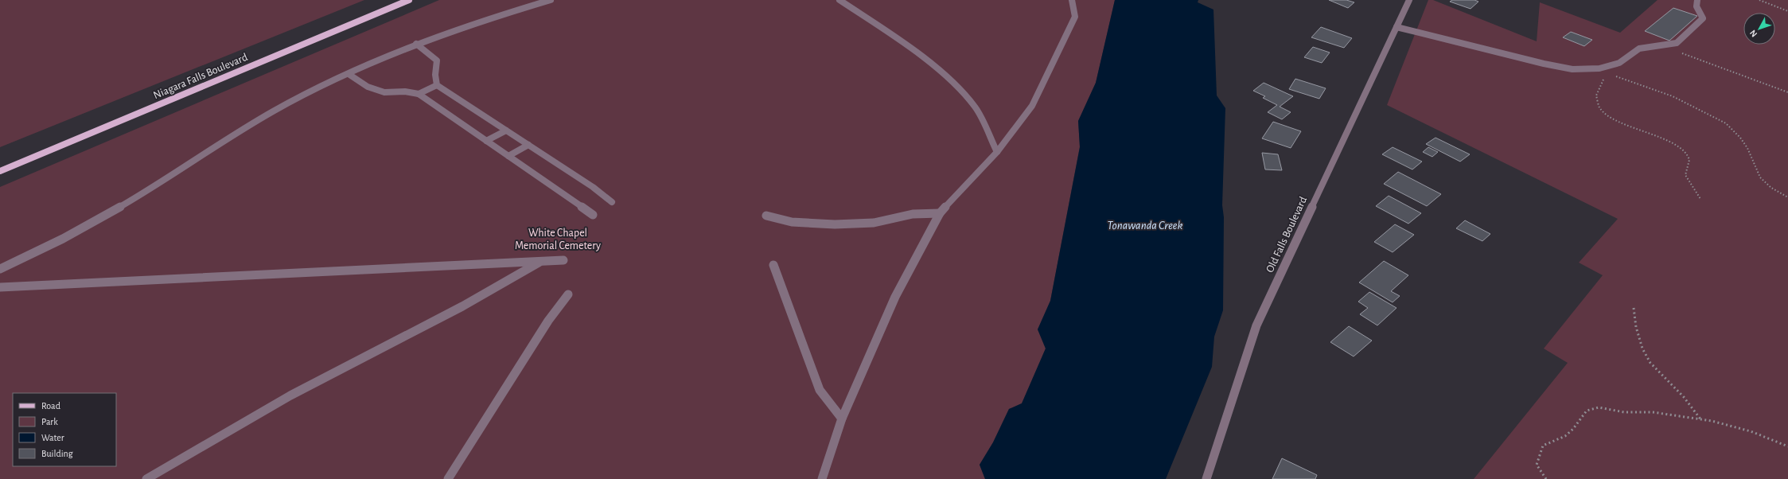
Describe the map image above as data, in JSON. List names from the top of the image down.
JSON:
{
  "streets": {
    "main road": ["Niagara Falls Boulevard"],
    "street": ["Old Falls Boulevard"]
  },
  "water": ["Tonawanda Creek"],
  "parks": ["White Chapel Memorial Cemetery"],
  "legend": [
    "Road",
    "Park",
    "Water",
    "Building"
  ],
  "north": "bottom left"
}
